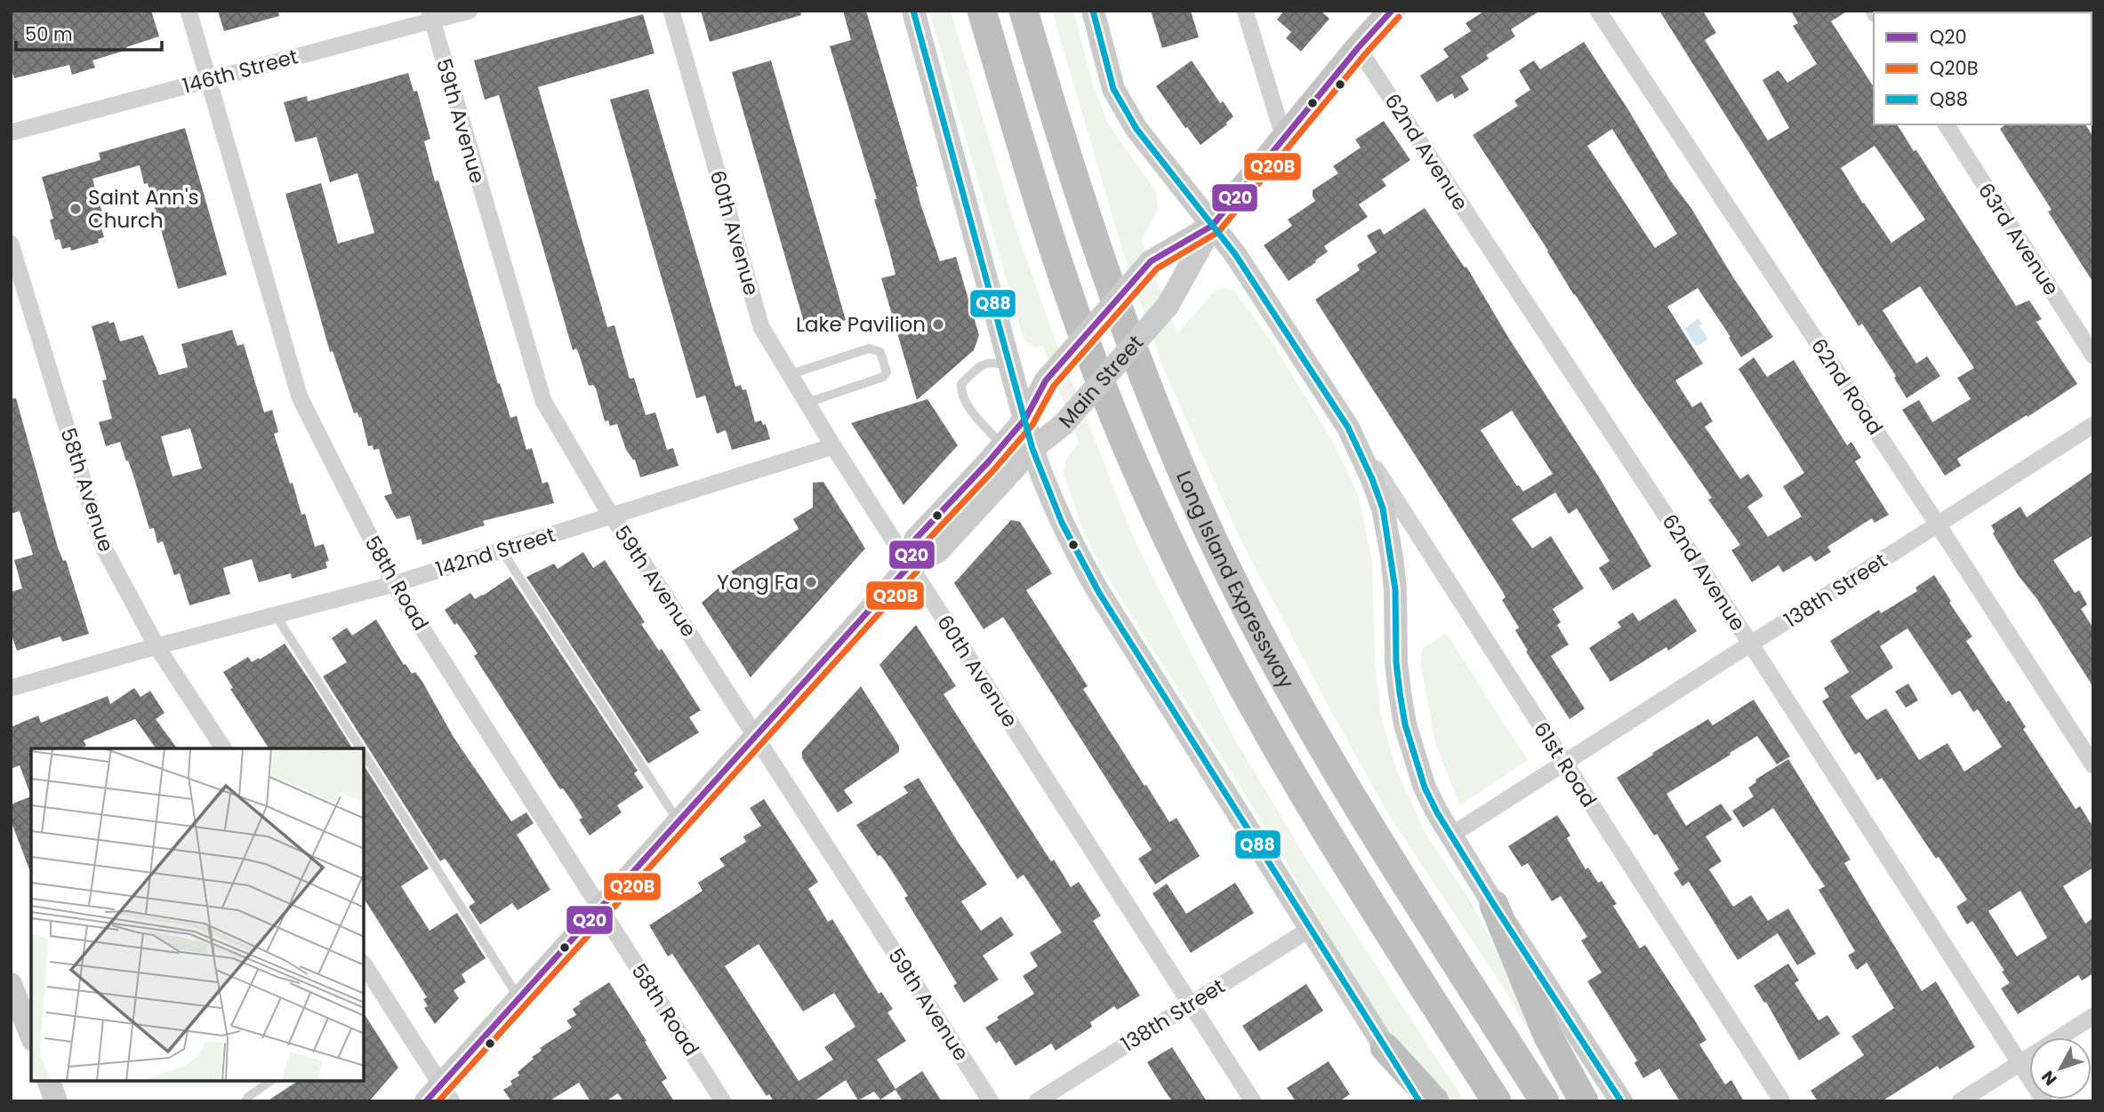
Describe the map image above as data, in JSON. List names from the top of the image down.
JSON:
{
  "streets": {
    "highway": ["Long Island Expressway"],
    "main road": ["Main Street"],
    "street": [
      "146th Street",
      "59th Avenue",
      "62nd Avenue",
      "60th Avenue",
      "63rd Avenue",
      "62nd Road",
      "58th Avenue",
      "142nd Street",
      "58th Road",
      "138th Street",
      "61st Road"
    ]
  },
  "crossings": [
    ["146th Street", "59th Avenue"],
    ["146th Street", "58th Road"],
    ["59th Avenue", "Main Street"],
    ["59th Avenue", "142nd Street"],
    ["62nd Avenue", "Main Street"],
    ["62nd Avenue", "138th Street"],
    ["60th Avenue", "Main Street"],
    ["60th Avenue", "142nd Street"],
    ["60th Avenue", "138th Street"],
    ["Main Street", "58th Road"],
    ["62nd Road", "138th Street"],
    ["58th Avenue", "142nd Street"],
    ["142nd Street", "58th Road"],
    ["138th Street", "61st Road"]
  ],
  "places": ["Saint Ann's Church", "Lake Pavilion", "Yong Fa"],
  "lines": ["transit line Q20", "transit line Q88", "transit line Q20B"],
  "legend": ["Q20", "Q20B", "Q88"],
  "scale_bar": "50 m",
  "north": "bottom left"
}
